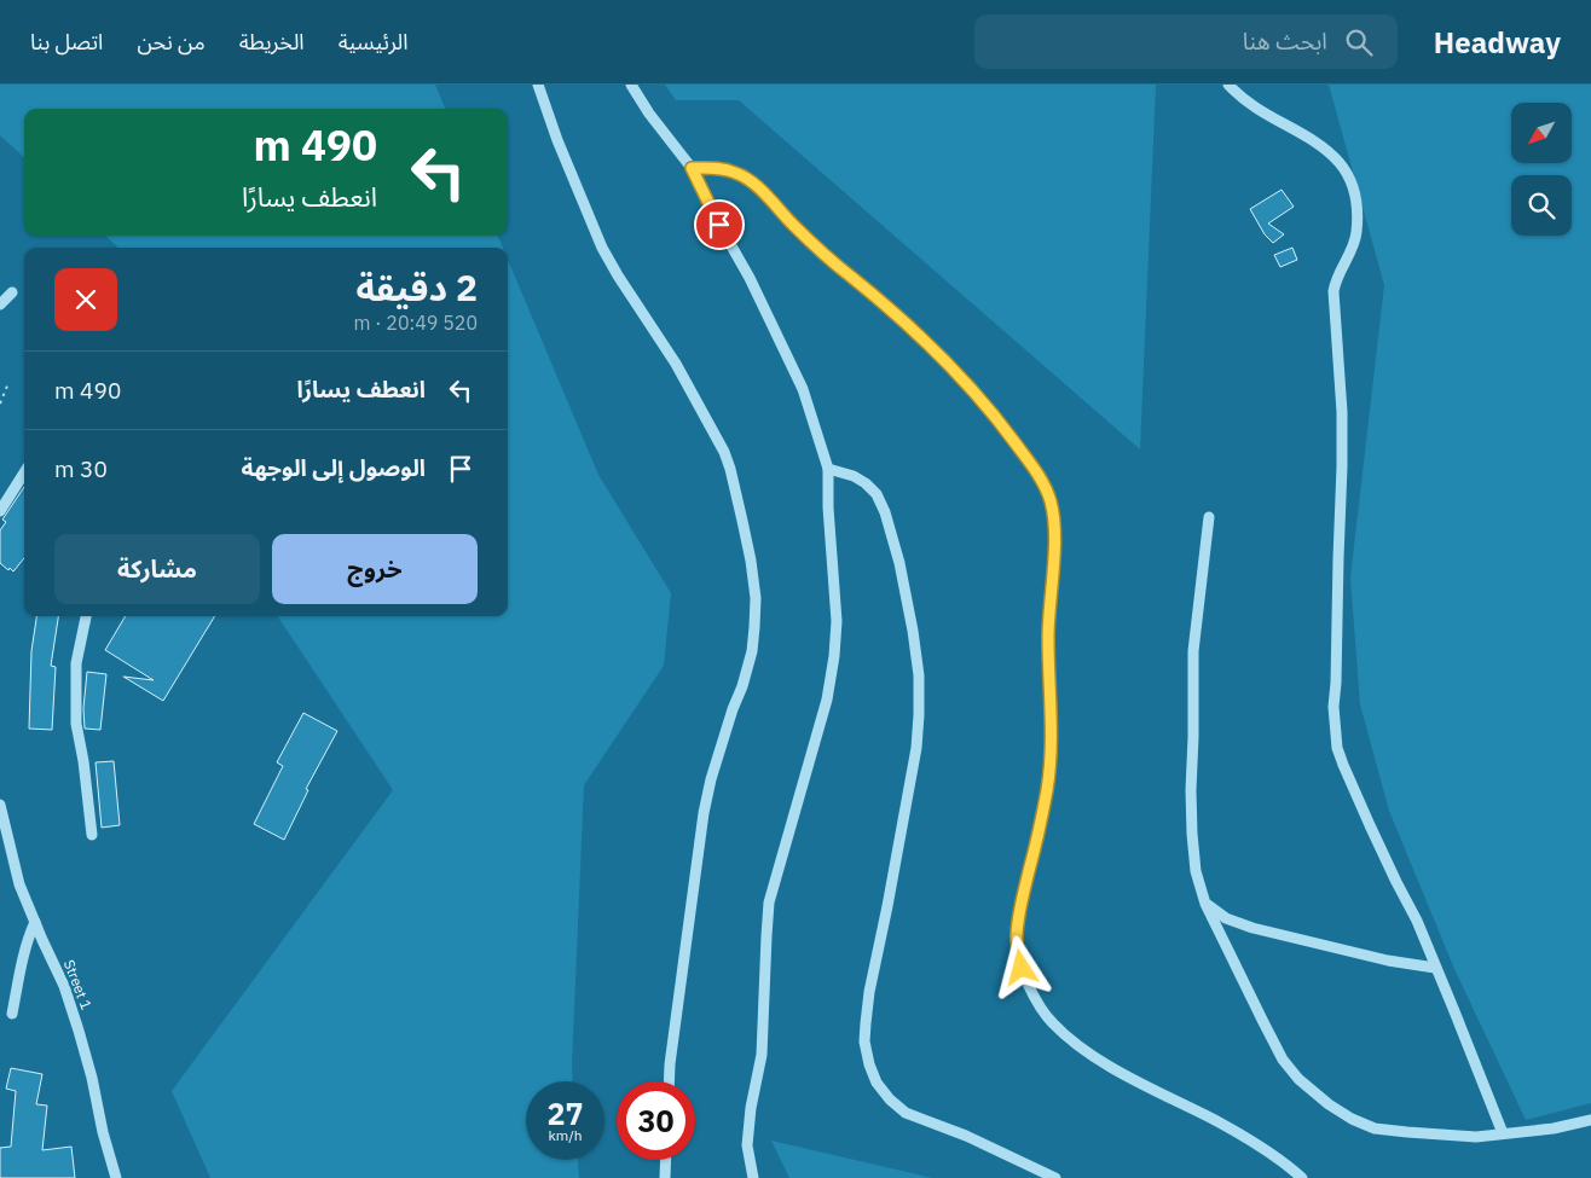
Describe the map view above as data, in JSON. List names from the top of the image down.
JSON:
{
  "streets": {
    "street": ["Street 1"]
  },
  "north": "bottom left",
  "page": {
    "header": "Headway",
    "search": "ابحث هنا",
    "nav": [
      "الرئيسية",
      "الخريطة",
      "من نحن",
      "اتصل بنا"
    ],
    "turn": ["490 m", "انعطف يسارًا"],
    "heading": ["2 دقيقة", "520 m · 20:49"],
    "list": [
      {
        "name": "انعطف يسارًا",
        "value": "490 m"
      },
      {
        "name": "الوصول إلى الوجهة",
        "value": "30 m"
      }
    ],
    "buttons": ["خروج", "مشاركة"],
    "speed": "27 km/h",
    "limit": "30"
  }
}
